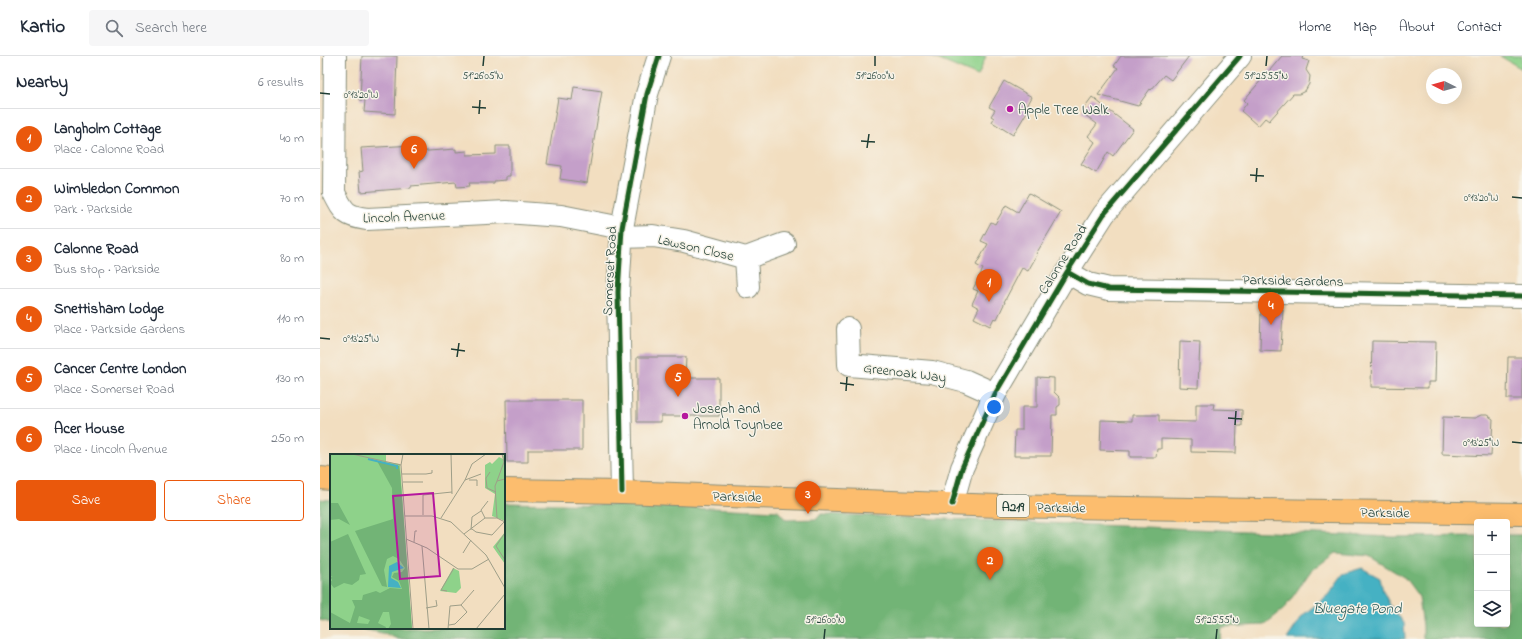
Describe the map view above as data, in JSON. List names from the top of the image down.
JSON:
{
  "streets": {
    "main road": ["Parkside", "A219"],
    "street": [
      "Lincoln Avenue",
      "Lawson Close",
      "Calonne Road",
      "Somerset Road",
      "Parkside Gardens",
      "Greenoak Way"
    ]
  },
  "crossings": [
    ["Lincoln Avenue", "Lawson Close"],
    ["Lincoln Avenue", "Somerset Road"],
    ["Lawson Close", "Somerset Road"],
    ["Calonne Road", "Parkside Gardens"],
    ["Calonne Road", "Greenoak Way"],
    ["Calonne Road", "Parkside"],
    ["Somerset Road", "Parkside"]
  ],
  "water": ["Bluegate Pond"],
  "places": ["Apple Tree Walk", "Joseph and Arnold Toynbee"],
  "north": "left",
  "page": {
    "header": "Kartio",
    "search": "Search here",
    "nav": [
      "Home",
      "Map",
      "About",
      "Contact"
    ],
    "heading": ["Nearby", "6 results"],
    "list": [
      {
        "mark": "1",
        "name": "Langholm Cottage",
        "note": "Place · Calonne Road",
        "value": "40 m"
      },
      {
        "mark": "2",
        "name": "Wimbledon Common",
        "note": "Park · Parkside",
        "value": "70 m"
      },
      {
        "mark": "3",
        "name": "Calonne Road",
        "note": "Bus stop · Parkside",
        "value": "80 m"
      },
      {
        "mark": "4",
        "name": "Snettisham Lodge",
        "note": "Place · Parkside Gardens",
        "value": "110 m"
      },
      {
        "mark": "5",
        "name": "Cancer Centre London",
        "note": "Place · Somerset Road",
        "value": "130 m"
      },
      {
        "mark": "6",
        "name": "Acer House",
        "note": "Place · Lincoln Avenue",
        "value": "250 m"
      }
    ],
    "pins": [
      "6",
      "1",
      "4",
      "5",
      "3",
      "2"
    ],
    "buttons": ["Save", "Share"],
    "map_buttons": ["+", "−"]
  },
  "coordinates": [
    "51°26'05\"N",
    "51°26'00\"N",
    "51°25'55\"N",
    "0°13'20\"W",
    "0°13'25\"W"
  ]
}
